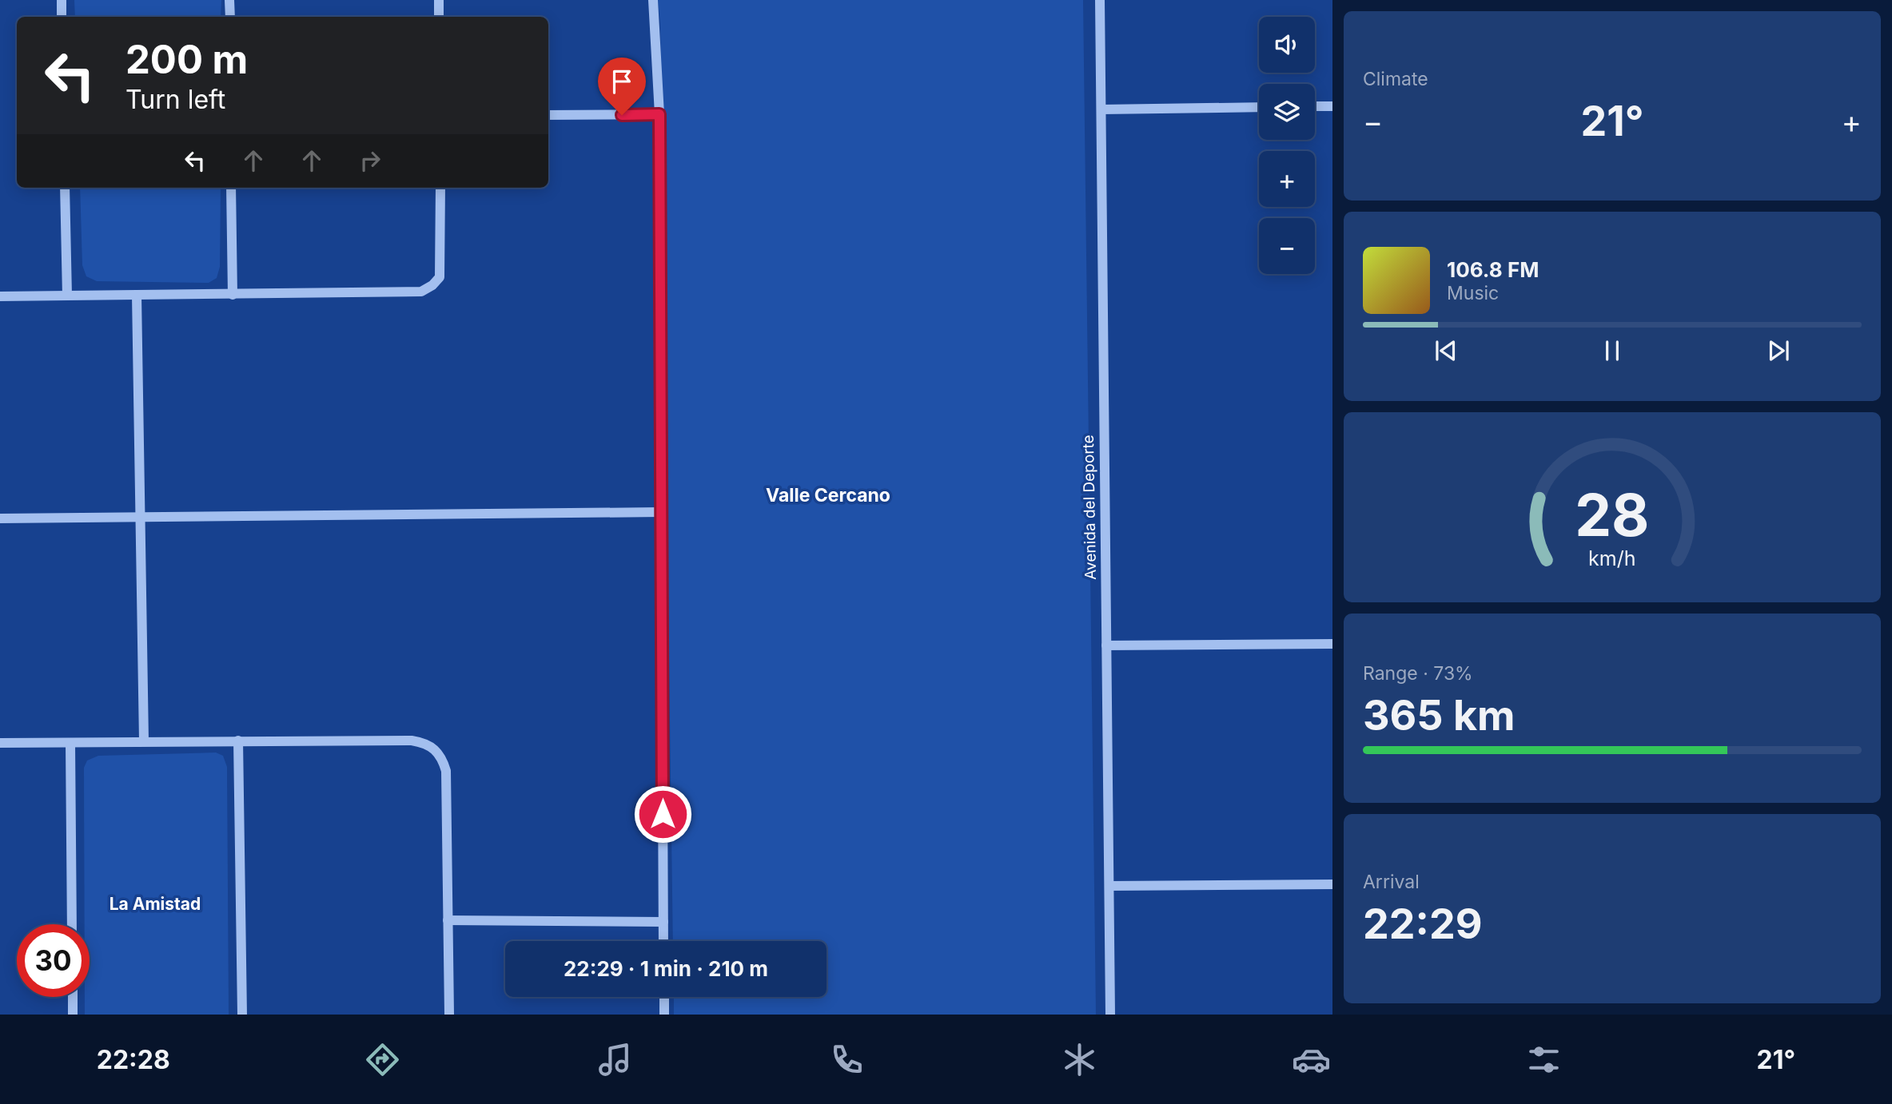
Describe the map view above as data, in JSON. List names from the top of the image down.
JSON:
{
  "streets": {
    "street": ["Avenida del Deporte"]
  },
  "districts": ["Valle Cercano", "La Amistad"],
  "page": {
    "tile": [
      "Climate",
      ["Range · 73%", "365 km"],
      ["Arrival", "22:29"]
    ],
    "map_buttons": ["+", "−"],
    "turn": ["200 m", "Turn left"],
    "heat": ["−", "21°", "+"],
    "song": ["106.8 FM", "Music"],
    "limit": "30",
    "trip": "22:29 · 1 min · 210 m",
    "tabs": ["22:28", "21°"],
    "gauge": ["28", "km/h"]
  }
}
